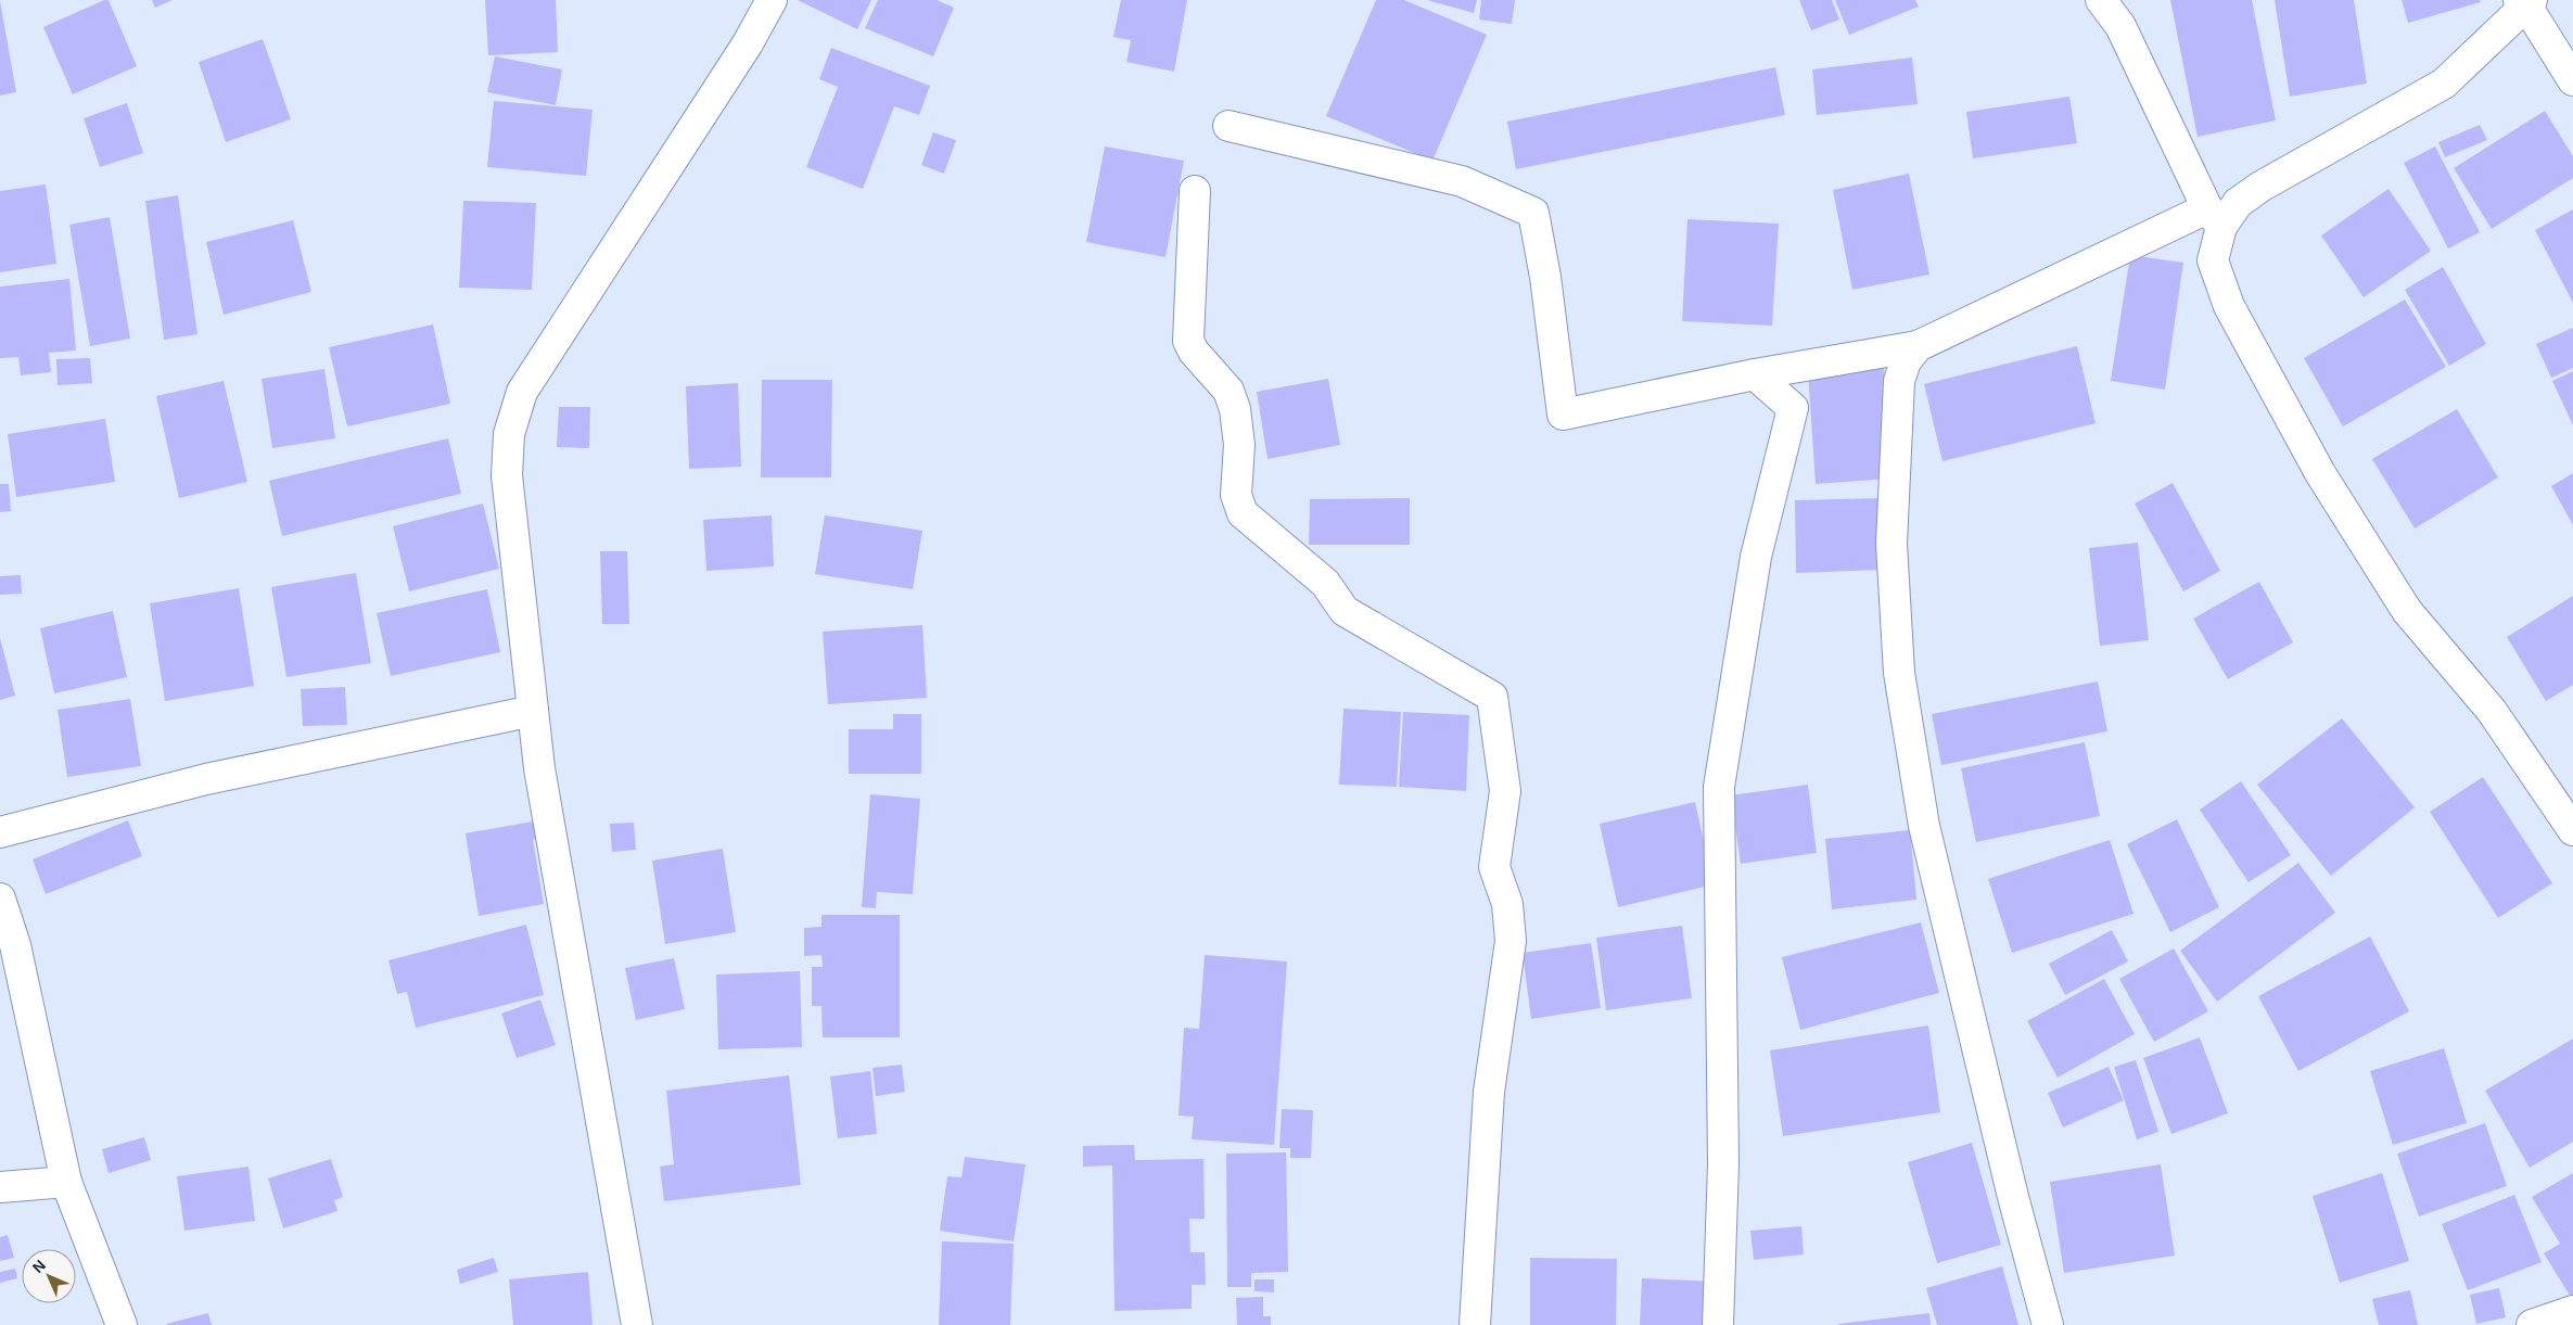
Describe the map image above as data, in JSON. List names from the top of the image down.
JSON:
{
  "north": "top left"
}
